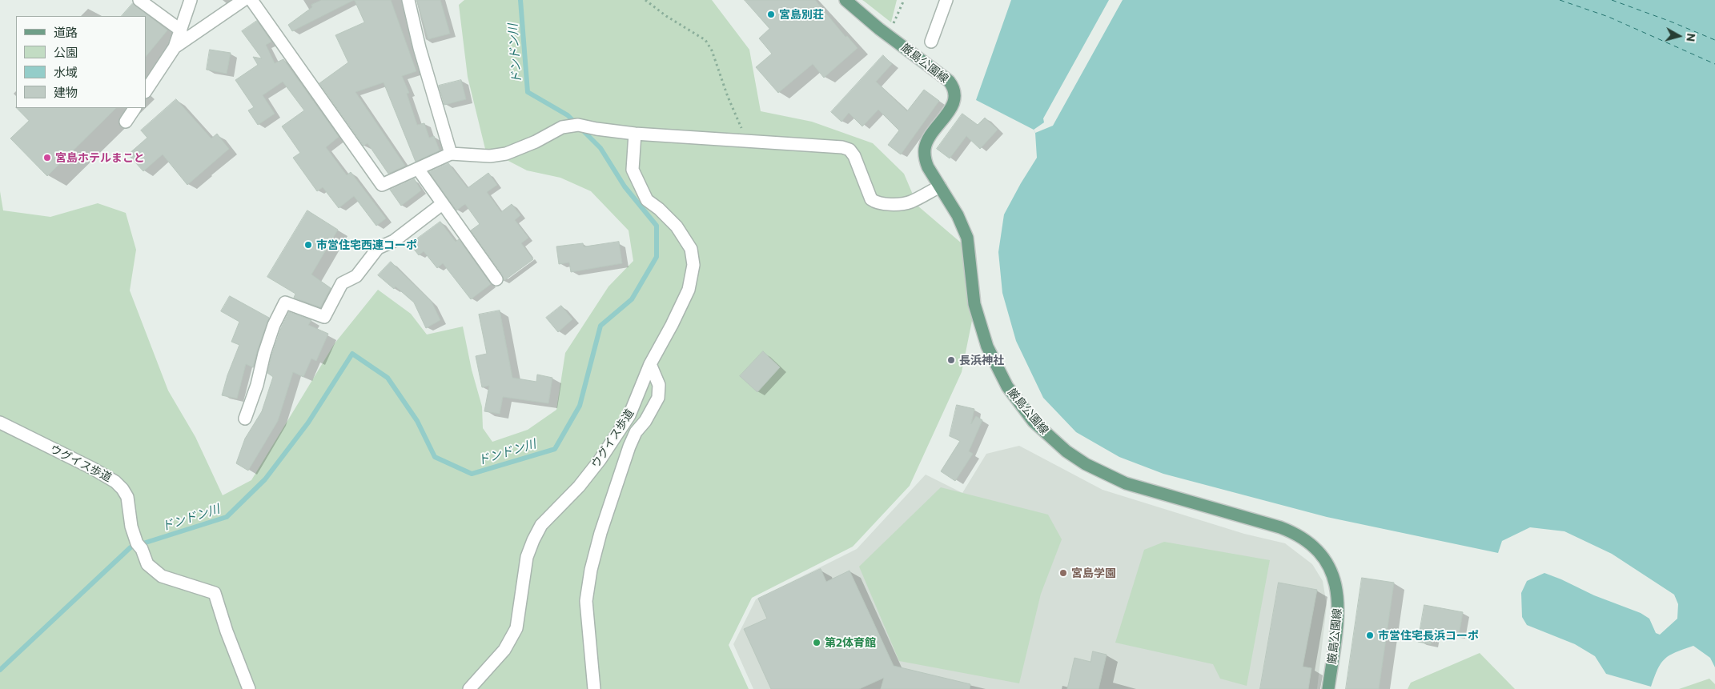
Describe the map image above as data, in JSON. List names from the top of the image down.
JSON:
{
  "streets": {
    "main road": ["厳島公園線"],
    "street": ["ウグイス歩道"]
  },
  "water": ["ドンドン川"],
  "places": [
    "宮島別荘",
    "宮島ホテルまこと",
    "市営住宅西連コーポ",
    "長浜神社",
    "宮島学園",
    "市営住宅長浜コーポ",
    "第2体育館"
  ],
  "legend": [
    "道路",
    "公園",
    "水域",
    "建物"
  ],
  "north": "right"
}
